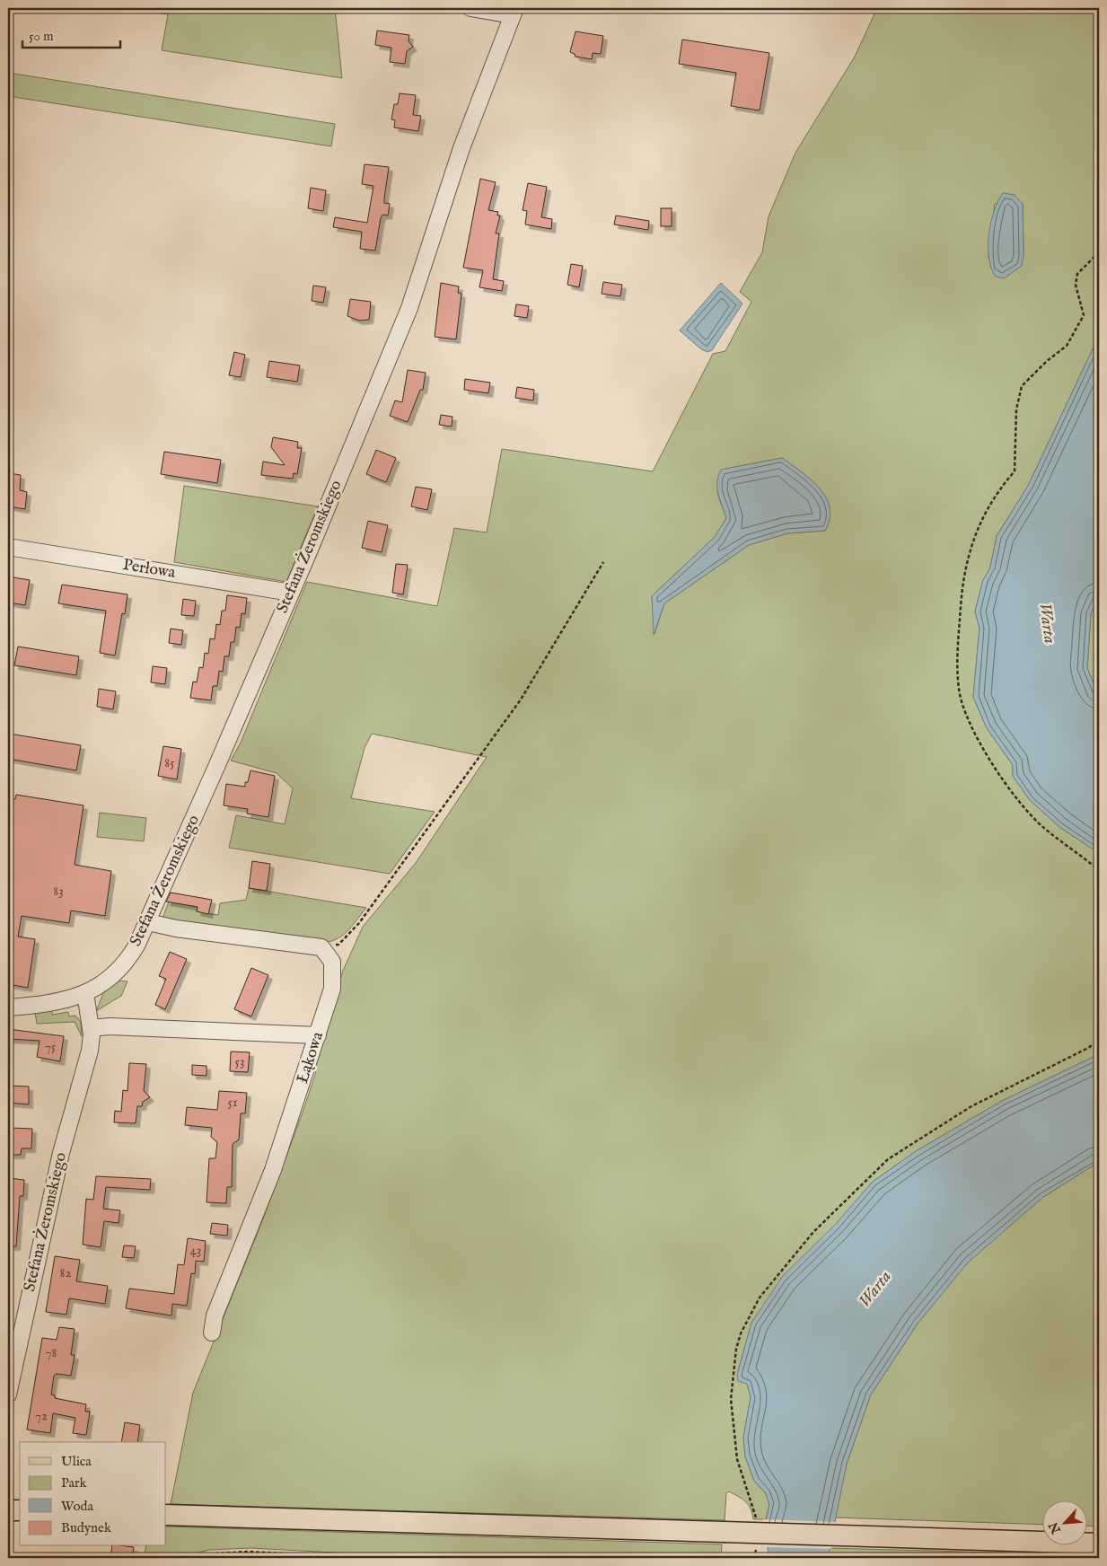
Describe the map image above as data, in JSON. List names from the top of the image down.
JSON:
{
  "streets": {
    "street": ["Stefana Żeromskiego", "Perłowa", "Łąkowa"]
  },
  "crossings": [
    ["Stefana Żeromskiego", "Perłowa"]
  ],
  "water": ["Warta"],
  "house_numbers": [
    "85",
    "83",
    "75",
    "53",
    "51",
    "43",
    "82",
    "78",
    "72"
  ],
  "legend": [
    "Ulica",
    "Park",
    "Woda",
    "Budynek"
  ],
  "scale_bar": "50 m",
  "north": "bottom left"
}
